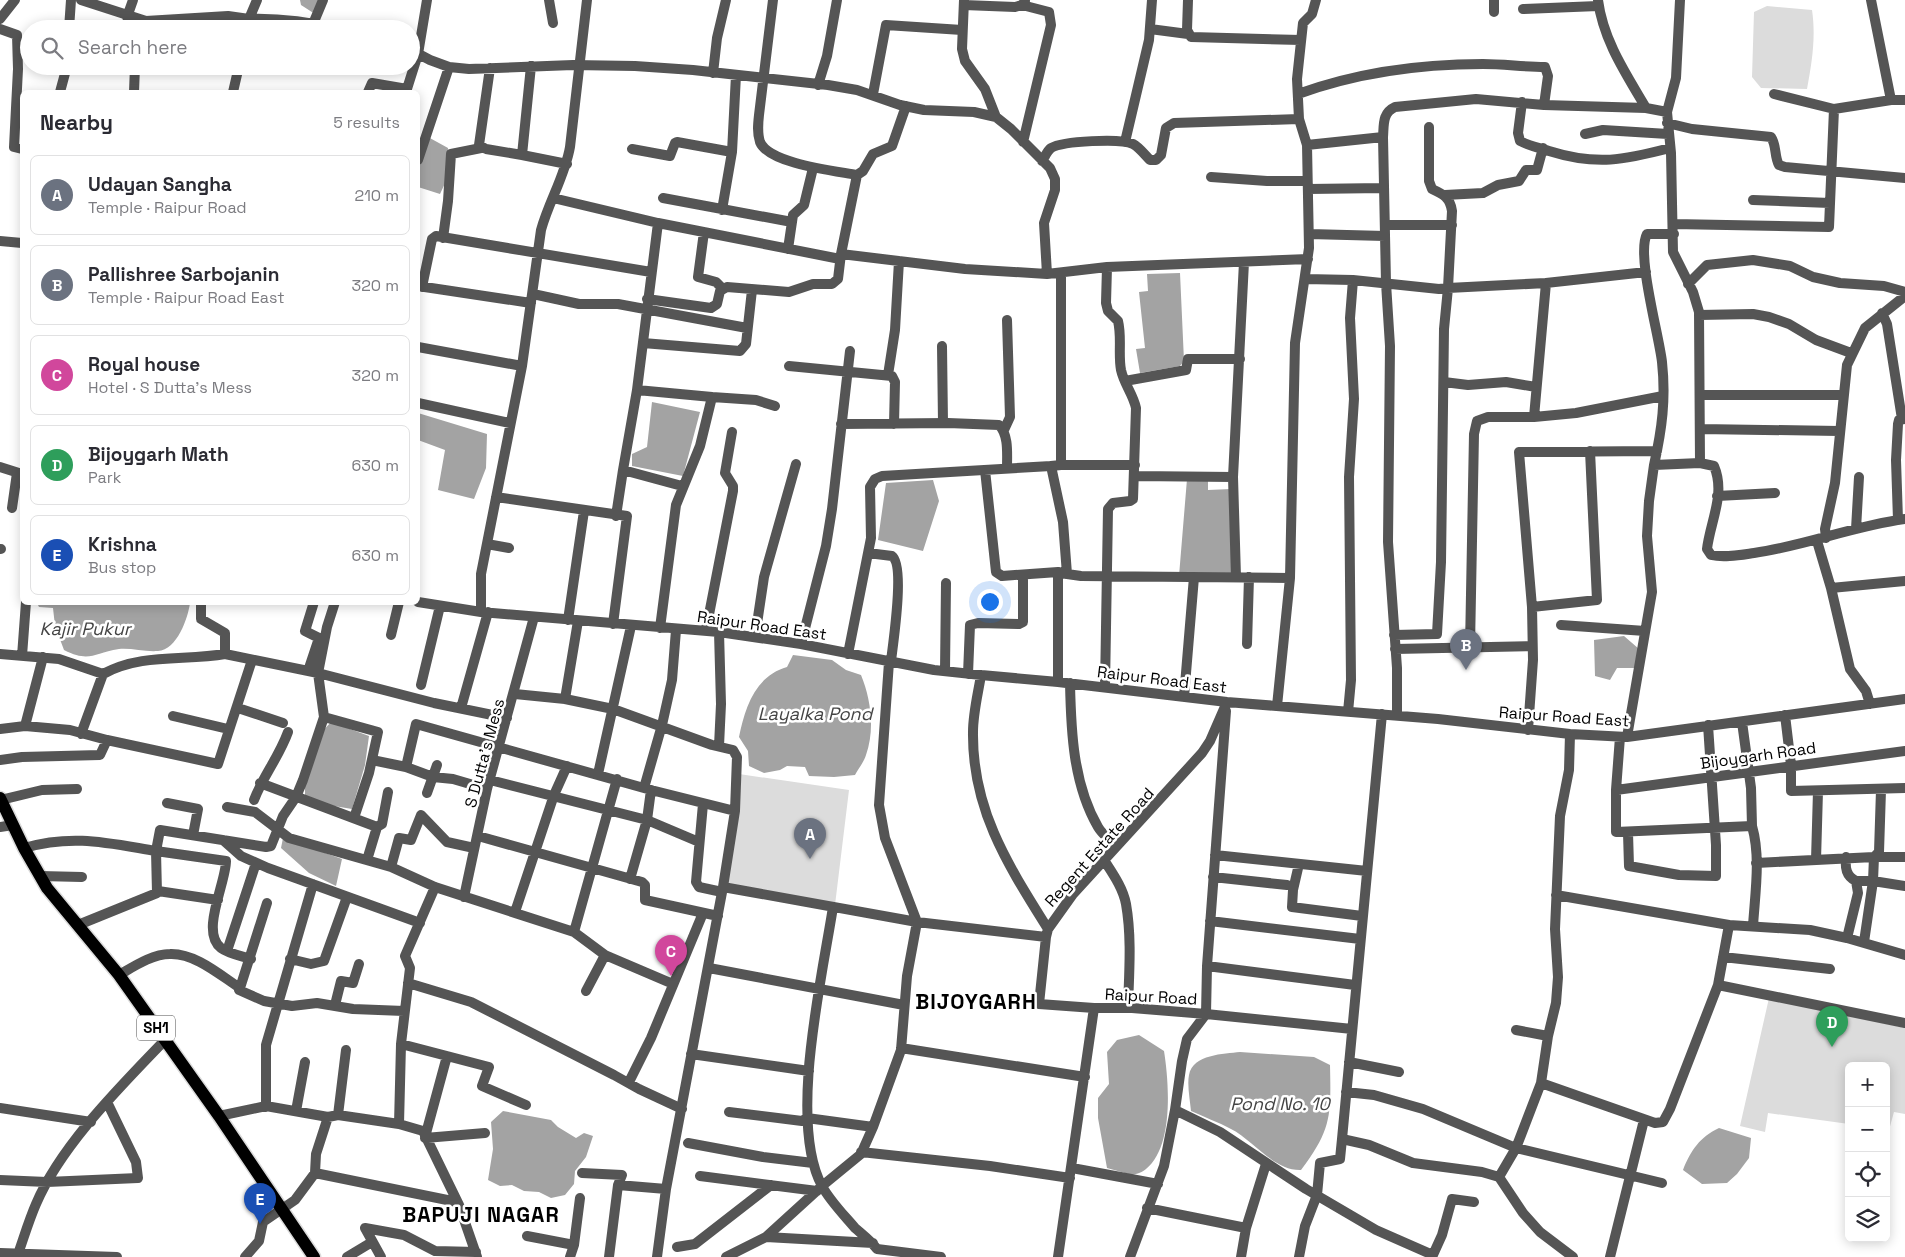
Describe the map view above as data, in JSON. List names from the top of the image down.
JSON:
{
  "streets": {
    "main road": ["SH1"],
    "street": [
      "Raipur Road East",
      "S Dutta's Mess",
      "Bijoygarh Road",
      "Regent Estate Road",
      "Raipur Road"
    ]
  },
  "crossings": [
    ["Raipur Road East", "S Dutta's Mess"],
    ["Raipur Road East", "Regent Estate Road"],
    ["Raipur Road East", "Raipur Road"],
    ["Regent Estate Road", "Raipur Road"]
  ],
  "districts": ["BIJOYGARH", "BAPUJI NAGAR"],
  "water": ["Kajir Pukur", "Layalka Pond", "Pond No. 10"],
  "page": {
    "search": "Search here",
    "heading": ["Nearby", "5 results"],
    "list": [
      {
        "mark": "A",
        "name": "Udayan Sangha",
        "note": "Temple · Raipur Road",
        "value": "210 m"
      },
      {
        "mark": "B",
        "name": "Pallishree Sarbojanin",
        "note": "Temple · Raipur Road East",
        "value": "320 m"
      },
      {
        "mark": "C",
        "name": "Royal house",
        "note": "Hotel · S Dutta's Mess",
        "value": "320 m"
      },
      {
        "mark": "D",
        "name": "Bijoygarh Math",
        "note": "Park",
        "value": "630 m"
      },
      {
        "mark": "E",
        "name": "Krishna",
        "note": "Bus stop",
        "value": "630 m"
      }
    ],
    "pins": [
      "B",
      "A",
      "C",
      "D",
      "E"
    ],
    "map_buttons": ["+", "−"]
  }
}
